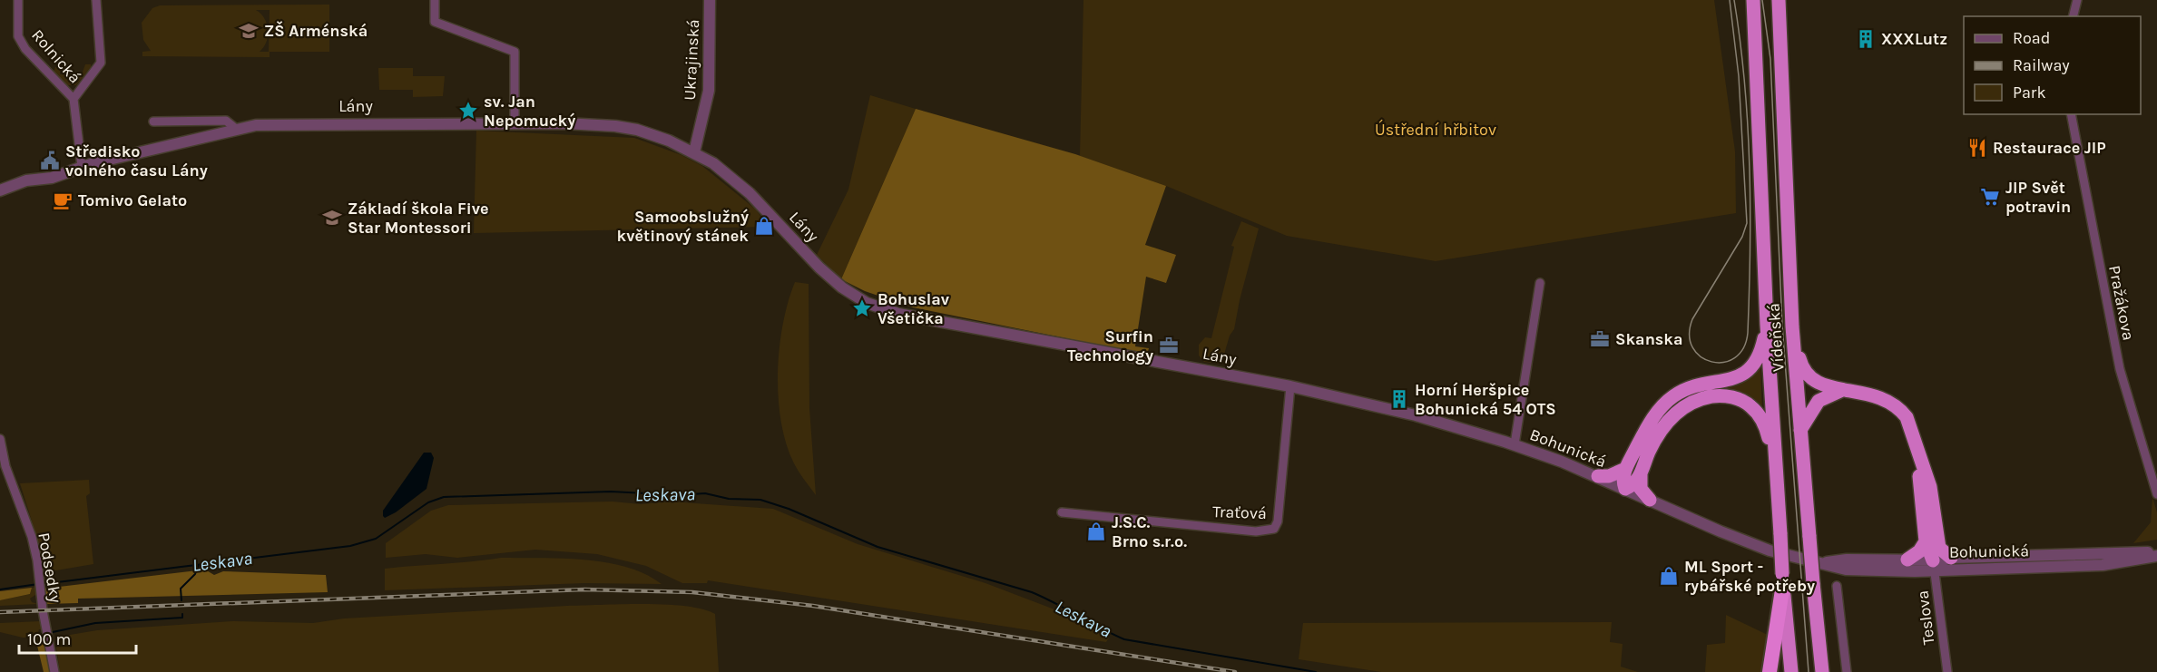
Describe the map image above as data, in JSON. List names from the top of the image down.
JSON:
{
  "streets": {
    "highway": ["Vídeňská"],
    "street": [
      "Rolnická",
      "Ukrajinská",
      "Lány",
      "Pražákova",
      "Bohunická",
      "Traťová",
      "Podsedky",
      "Teslova"
    ]
  },
  "crossings": [
    ["Ukrajinská", "Lány"],
    ["Lány", "Bohunická"],
    ["Lány", "Traťová"],
    ["Bohunická", "Teslova"]
  ],
  "water": ["Leskava"],
  "parks": ["Ústřední hřbitov"],
  "places": {
    "school or university": ["ZŠ Arménská", "Základí škola Five Star Montessori"],
    "building": ["XXXLutz", "Horní Heršpice Bohunická 54 OTS"],
    "place": ["sv. Jan Nepomucký", "Bohuslav Všetička"],
    "restaurant": ["Restaurace JIP"],
    "public building": ["Středisko volného času Lány"],
    "supermarket": ["JIP Svět potravin"],
    "cafe": ["Tomivo Gelato"],
    "shop": ["Samoobslužný květinový stánek", "J.S.C. Brno s.r.o.", "ML Sport - rybářské potřeby"],
    "office": ["Skanska", "Surfin Technology"]
  },
  "legend": ["Road", "Railway", "Park"],
  "scale_bar": "100 m"
}
